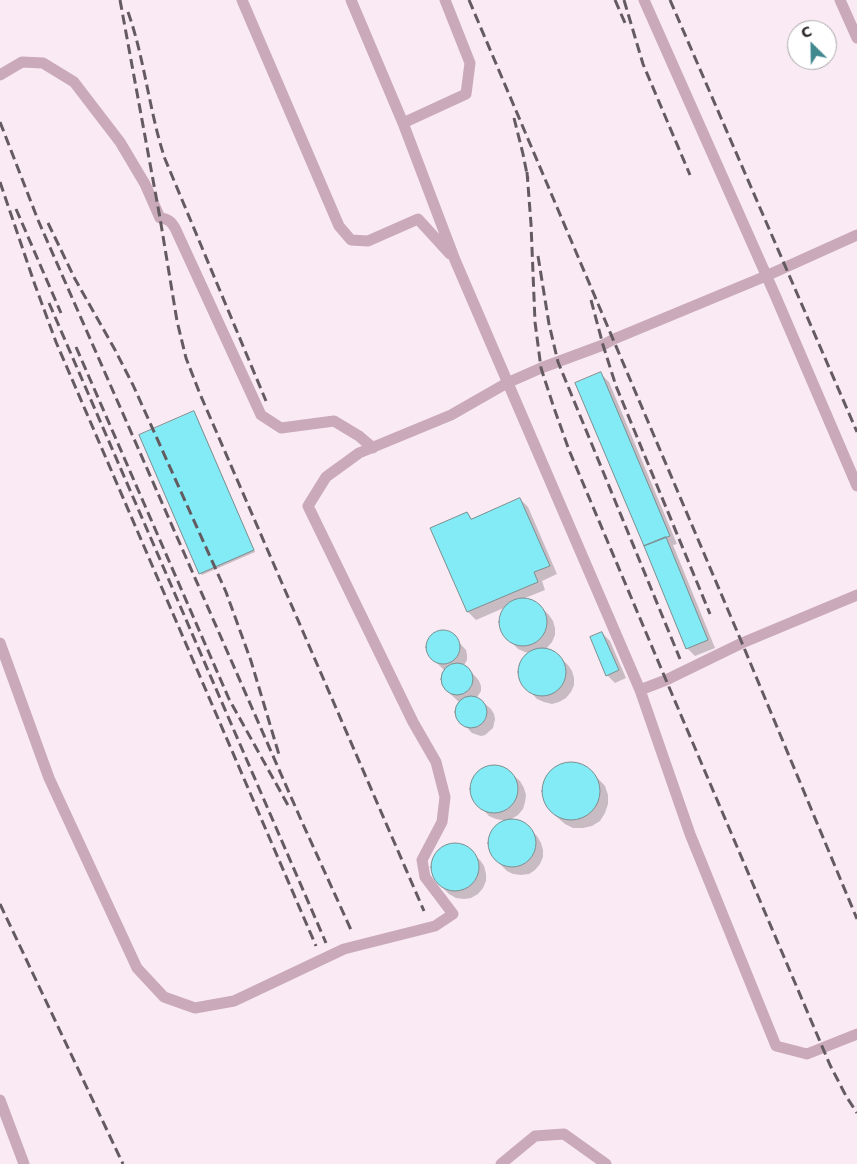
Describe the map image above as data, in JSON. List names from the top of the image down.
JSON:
{
  "north": "top left"
}
